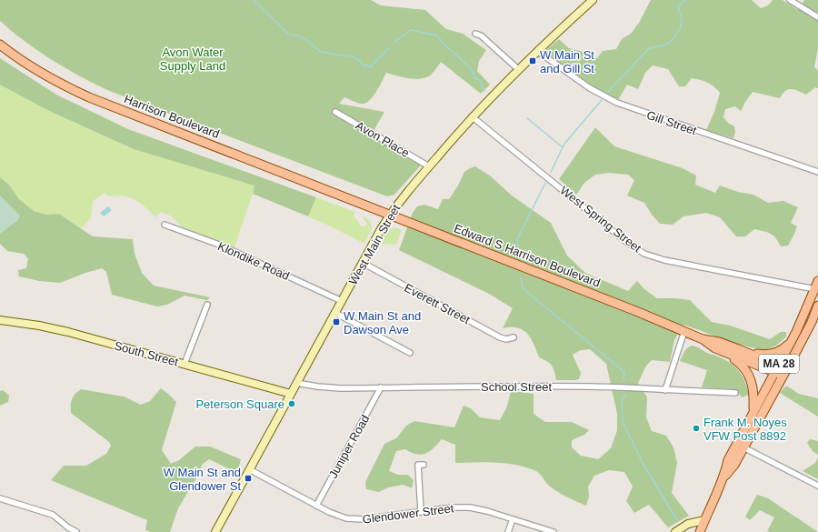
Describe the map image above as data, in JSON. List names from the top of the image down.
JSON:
{
  "streets": {
    "main road": [
      "Harrison Boulevard",
      "West Main Street",
      "Edward S Harrison Boulevard",
      "South Street",
      "MA 28"
    ],
    "street": [
      "Gill Street",
      "Avon Place",
      "West Spring Street",
      "Klondike Road",
      "Everett Street",
      "School Street",
      "Juniper Road",
      "Glendower Street"
    ]
  },
  "crossings": [
    ["Harrison Boulevard", "Edward S Harrison Boulevard"],
    ["Gill Street", "West Main Street"],
    ["Avon Place", "West Main Street"],
    ["West Spring Street", "West Main Street"],
    ["West Spring Street", "MA 28"],
    ["West Main Street", "Edward S Harrison Boulevard"],
    ["West Main Street", "Klondike Road"],
    ["West Main Street", "Everett Street"],
    ["West Main Street", "South Street"],
    ["West Main Street", "School Street"],
    ["West Main Street", "Glendower Street"],
    ["Edward S Harrison Boulevard", "MA 28"],
    ["School Street", "Juniper Road"],
    ["Juniper Road", "Glendower Street"]
  ],
  "parks": ["Avon Water Supply Land"],
  "places": {
    "transit": ["W Main St and Gill St", "W Main St and Dawson Ave", "W Main St and Glendower St"],
    "other": ["Peterson Square", "Frank M. Noyes VFW Post 8892"]
  }
}
